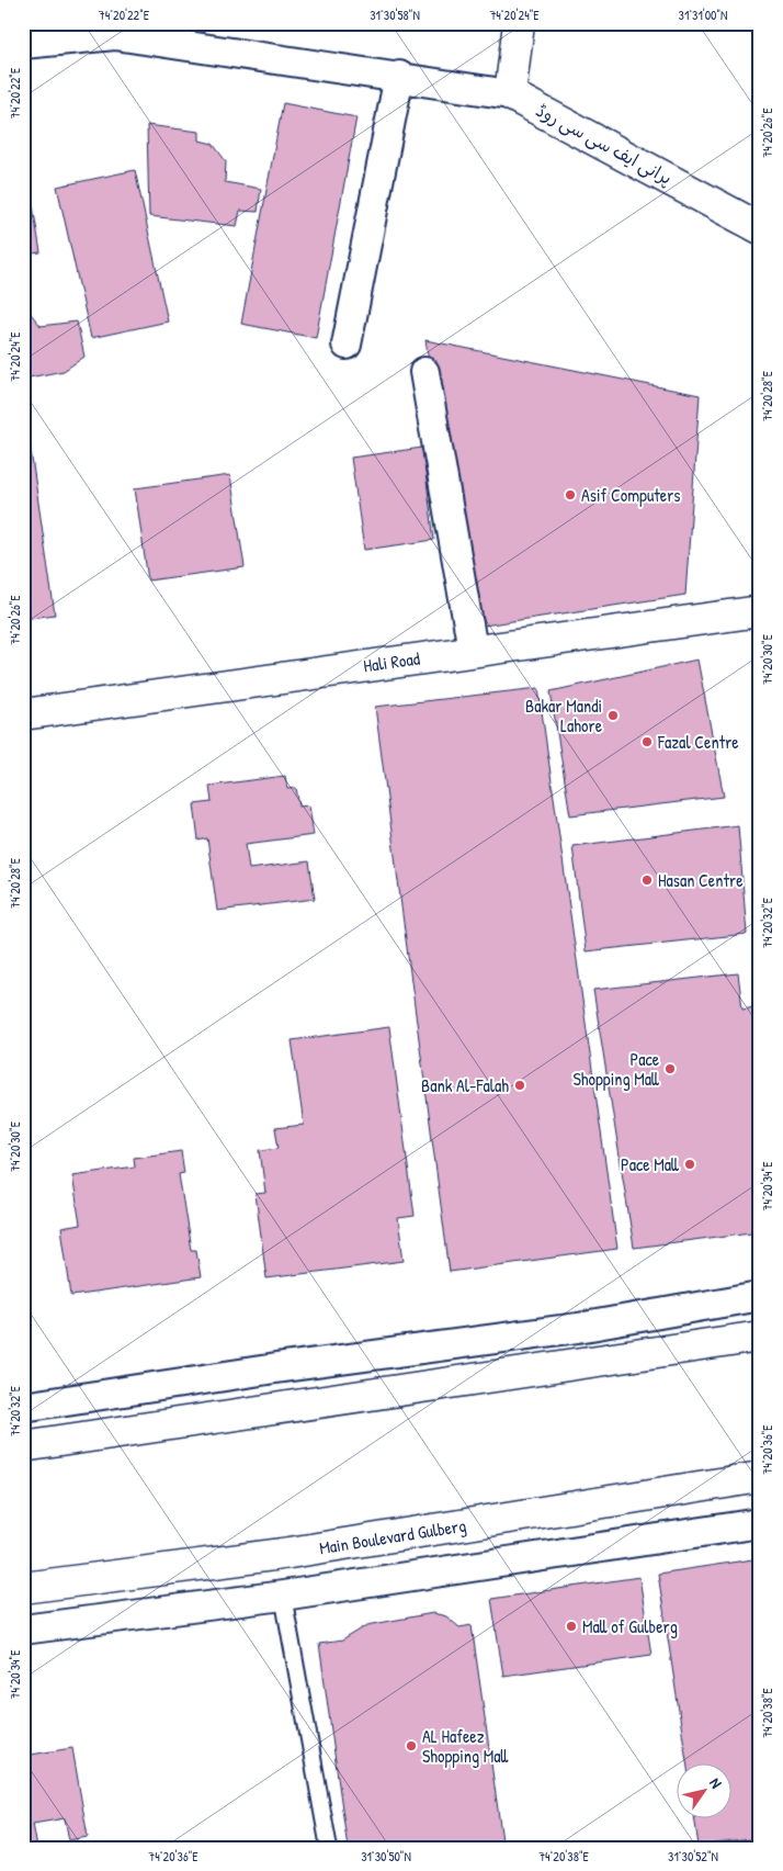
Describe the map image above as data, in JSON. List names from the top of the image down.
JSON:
{
  "streets": {
    "main road": ["پرانی ایف سی سی روڈ", "Hali Road", "Main Boulevard Gulberg"]
  },
  "places": [
    "Asif Computers",
    "Bakar Mandi Lahore",
    "Fazal Centre",
    "Hasan Centre",
    "Pace Shopping Mall",
    "Bank Al-Falah",
    "Pace Mall",
    "Mall of Gulberg",
    "AL Hafeez Shopping Mall"
  ],
  "north": "top right",
  "coordinates": [
    "74°20'22\"E",
    "31°30'58\"N",
    "74°20'24\"E",
    "31°31'00\"N",
    "74°20'26\"E",
    "74°20'28\"E",
    "74°20'30\"E",
    "74°20'32\"E",
    "74°20'34\"E",
    "74°20'36\"E",
    "74°20'38\"E",
    "31°30'50\"N",
    "31°30'52\"N"
  ]
}
